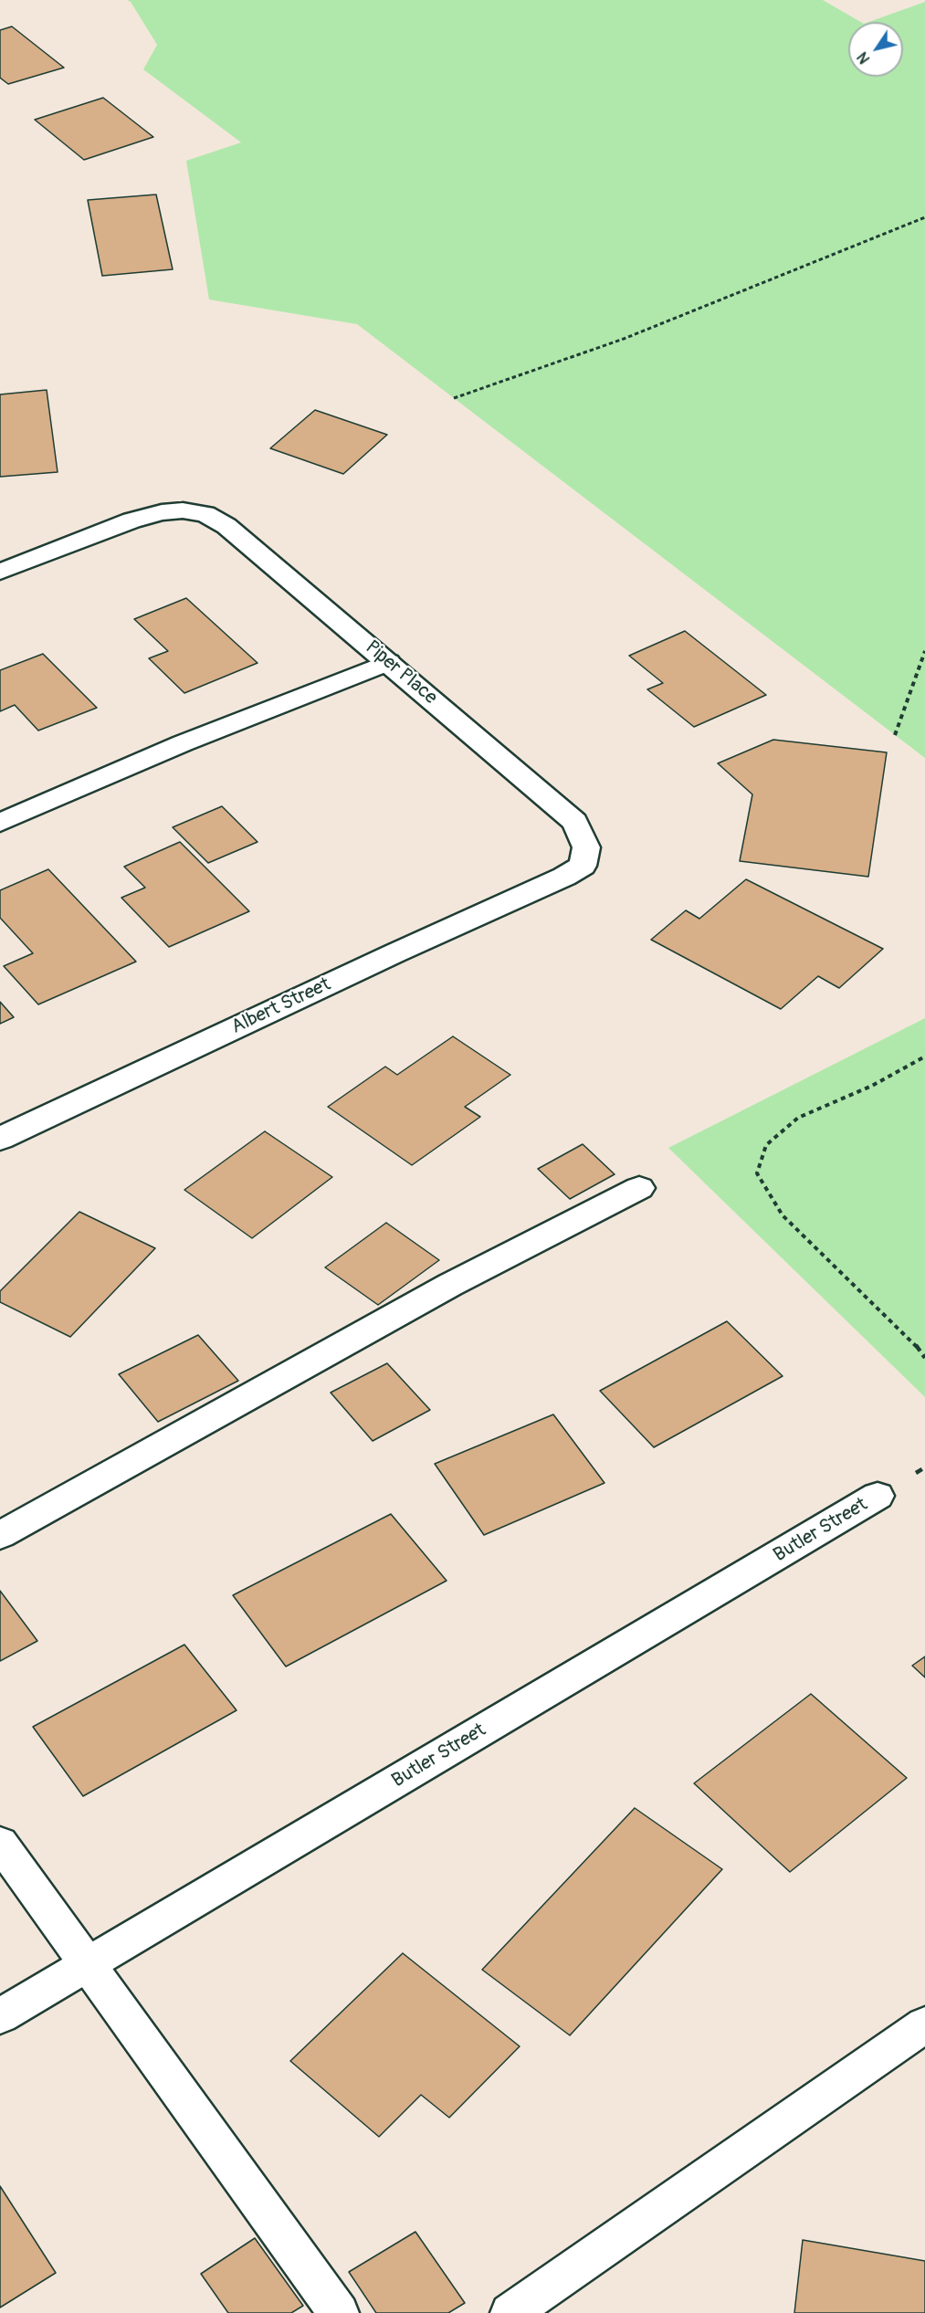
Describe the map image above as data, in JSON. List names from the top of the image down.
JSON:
{
  "streets": {
    "street": ["Piper Place", "Albert Street", "Butler Street"]
  },
  "crossings": [
    ["Piper Place", "Albert Street"]
  ],
  "north": "bottom left"
}
